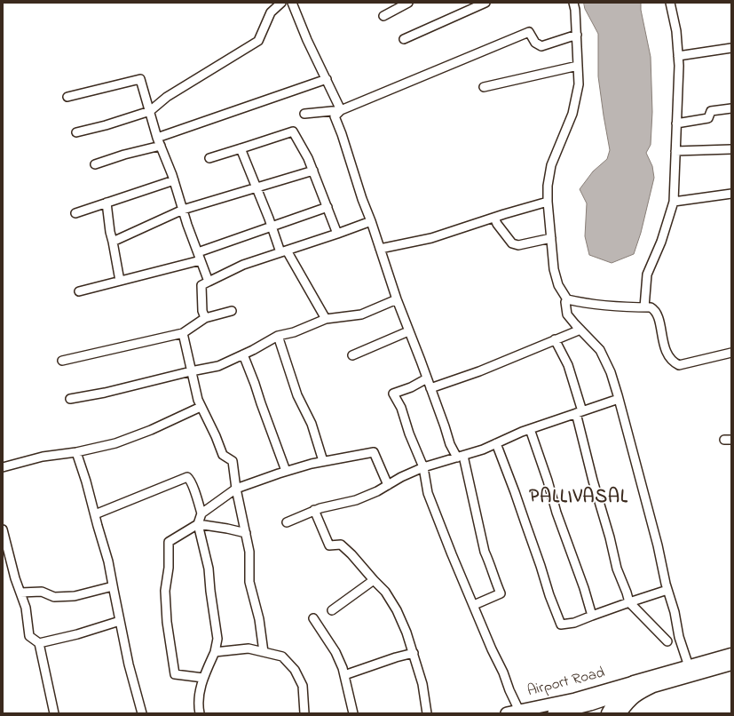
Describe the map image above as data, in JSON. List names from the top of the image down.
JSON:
{
  "streets": {
    "main road": ["Airport Road"]
  },
  "districts": ["PALLIVASAL"]
}
